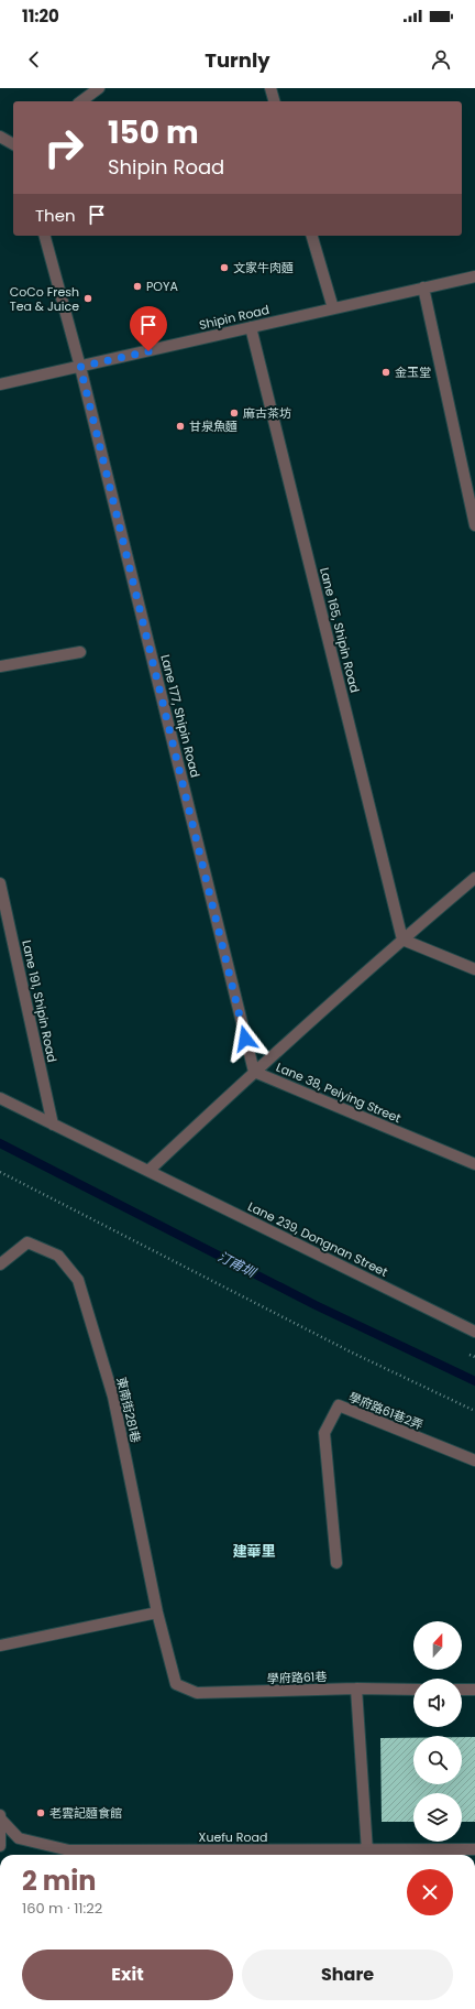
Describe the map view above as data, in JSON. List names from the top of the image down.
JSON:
{
  "streets": {
    "street": [
      "Shipin Road",
      "Lane 165, Shipin Road",
      "Lane 177, Shipin Road",
      "Lane 191, Shipin Road",
      "Lane 38, Peiying Street",
      "Lane 239, Dongnan Street",
      "東南街281巷",
      "學府路61巷2弄",
      "學府路61巷",
      "Xuefu Road"
    ]
  },
  "crossings": [
    ["Shipin Road", "Lane 165, Shipin Road"],
    ["Shipin Road", "Lane 177, Shipin Road"],
    ["Lane 165, Shipin Road", "Lane 38, Peiying Street"],
    ["Lane 177, Shipin Road", "Lane 38, Peiying Street"],
    ["Lane 191, Shipin Road", "Lane 239, Dongnan Street"],
    ["東南街281巷", "學府路61巷"]
  ],
  "districts": ["建華里"],
  "water": ["汀甫圳"],
  "places": [
    "文家牛肉麵",
    "POYA",
    "CoCo Fresh Tea & Juice",
    "金玉堂",
    "麻古茶坊",
    "甘泉魚麵",
    "老雲記麵食館"
  ],
  "north": "top",
  "page": {
    "status": "11:20",
    "header": "Turnly",
    "turn": ["150 m", "Shipin Road"],
    "then": "Then",
    "heading": ["2 min", "160 m · 11:22"],
    "buttons": ["Exit", "Share"]
  }
}
